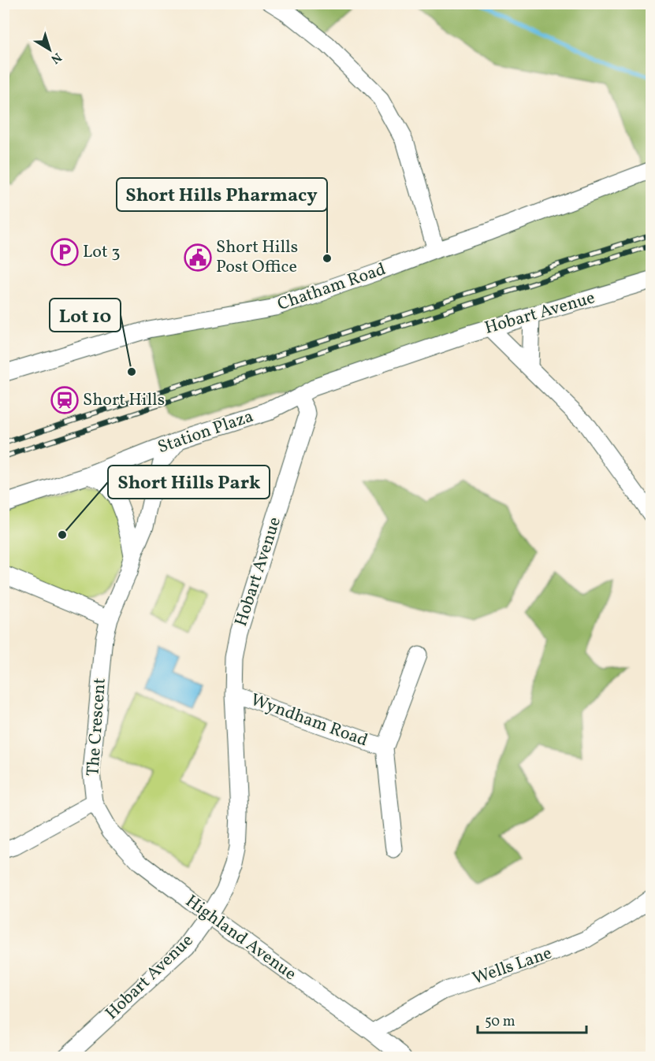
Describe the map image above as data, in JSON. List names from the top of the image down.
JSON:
{
  "streets": {
    "street": [
      "Chatham Road",
      "Hobart Avenue",
      "Station Plaza",
      "Wyndham Road",
      "The Crescent",
      "Highland Avenue",
      "Wells Lane"
    ]
  },
  "crossings": [
    ["Hobart Avenue", "Station Plaza"],
    ["Hobart Avenue", "Wyndham Road"],
    ["Hobart Avenue", "Highland Avenue"],
    ["Station Plaza", "The Crescent"],
    ["The Crescent", "Highland Avenue"],
    ["Highland Avenue", "Wells Lane"]
  ],
  "places": {
    "parking": ["Lot 3"],
    "public building": ["Short Hills Post Office"],
    "other": ["Short Hills Pharmacy", "Lot 10", "Short Hills Park"],
    "station": ["Short Hills"]
  },
  "scale_bar": "50 m",
  "north": "bottom right"
}
